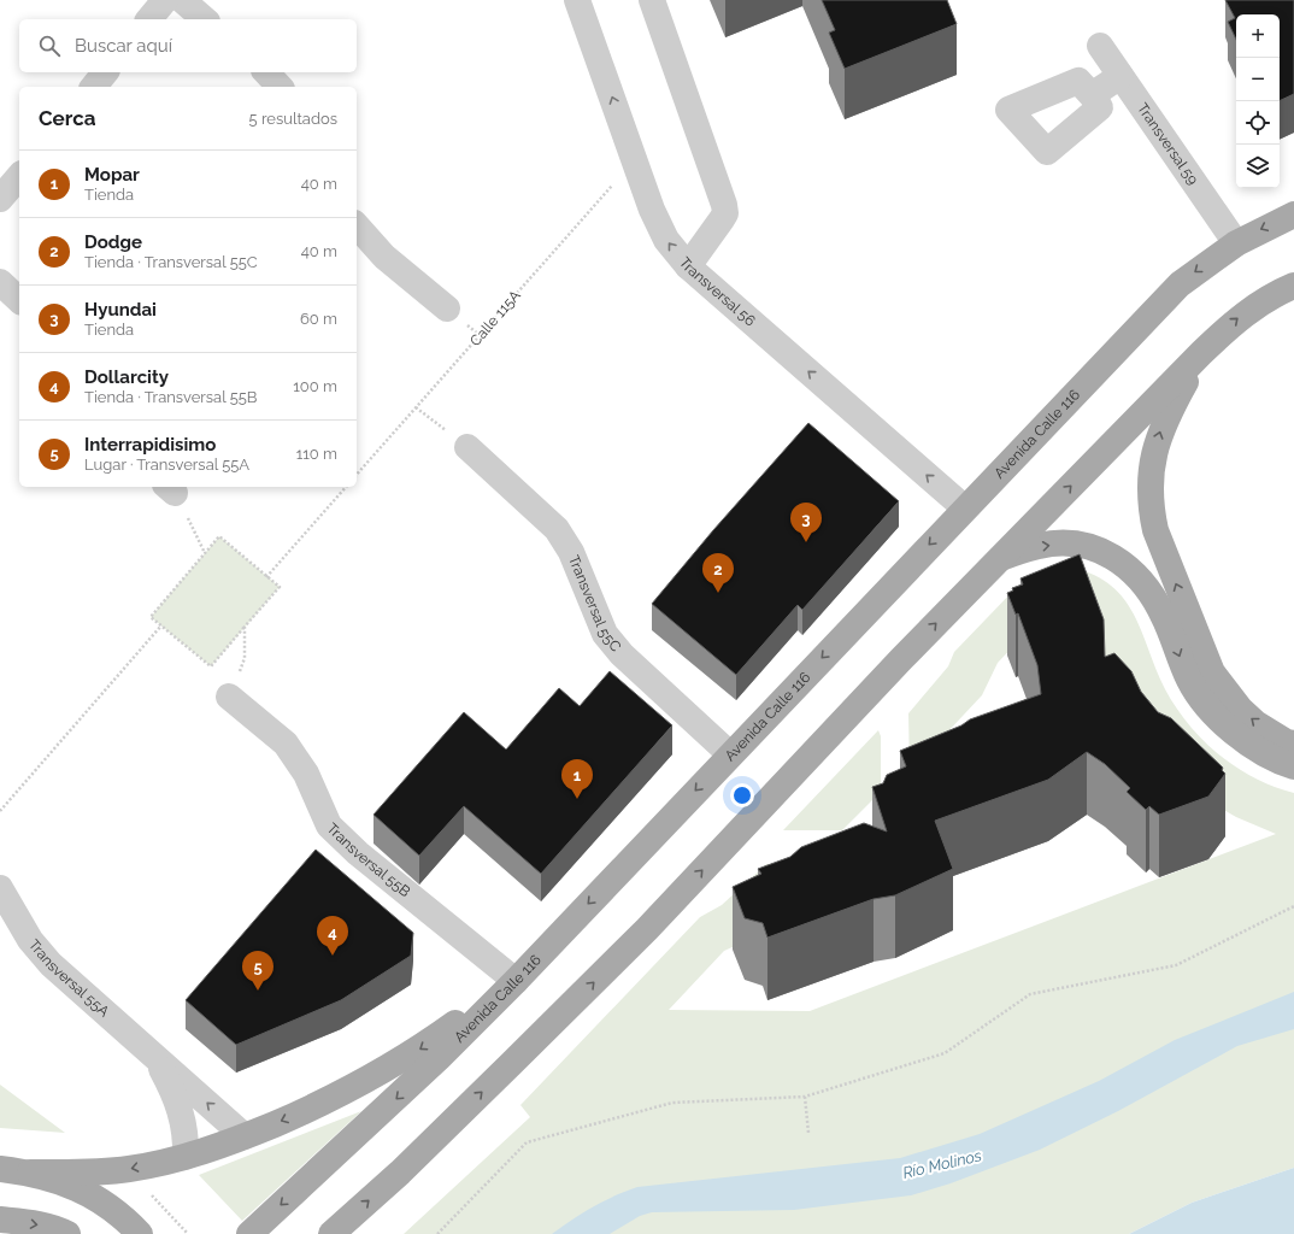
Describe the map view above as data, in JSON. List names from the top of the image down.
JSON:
{
  "streets": {
    "main road": ["Avenida Calle 116"],
    "street": [
      "Transversal 59",
      "Transversal 56",
      "Transversal 55C",
      "Transversal 55B",
      "Transversal 55A"
    ],
    "path": ["Calle 115A"]
  },
  "crossings": [
    ["Transversal 59", "Avenida Calle 116"],
    ["Transversal 56", "Calle 115A"],
    ["Transversal 56", "Avenida Calle 116"],
    ["Avenida Calle 116", "Transversal 55C"],
    ["Avenida Calle 116", "Transversal 55B"]
  ],
  "one_way": ["Transversal 56"],
  "water": ["Río Molinos"],
  "page": {
    "map_buttons": ["+", "−"],
    "search": "Buscar aquí",
    "heading": ["Cerca", "5 resultados"],
    "list": [
      {
        "mark": "1",
        "name": "Mopar",
        "note": "Tienda",
        "value": "40 m"
      },
      {
        "mark": "2",
        "name": "Dodge",
        "note": "Tienda · Transversal 55C",
        "value": "40 m"
      },
      {
        "mark": "3",
        "name": "Hyundai",
        "note": "Tienda",
        "value": "60 m"
      },
      {
        "mark": "4",
        "name": "Dollarcity",
        "note": "Tienda · Transversal 55B",
        "value": "100 m"
      },
      {
        "mark": "5",
        "name": "Interrapidisimo",
        "note": "Lugar · Transversal 55A",
        "value": "110 m"
      }
    ],
    "pins": [
      "3",
      "2",
      "1",
      "4",
      "5"
    ]
  }
}
